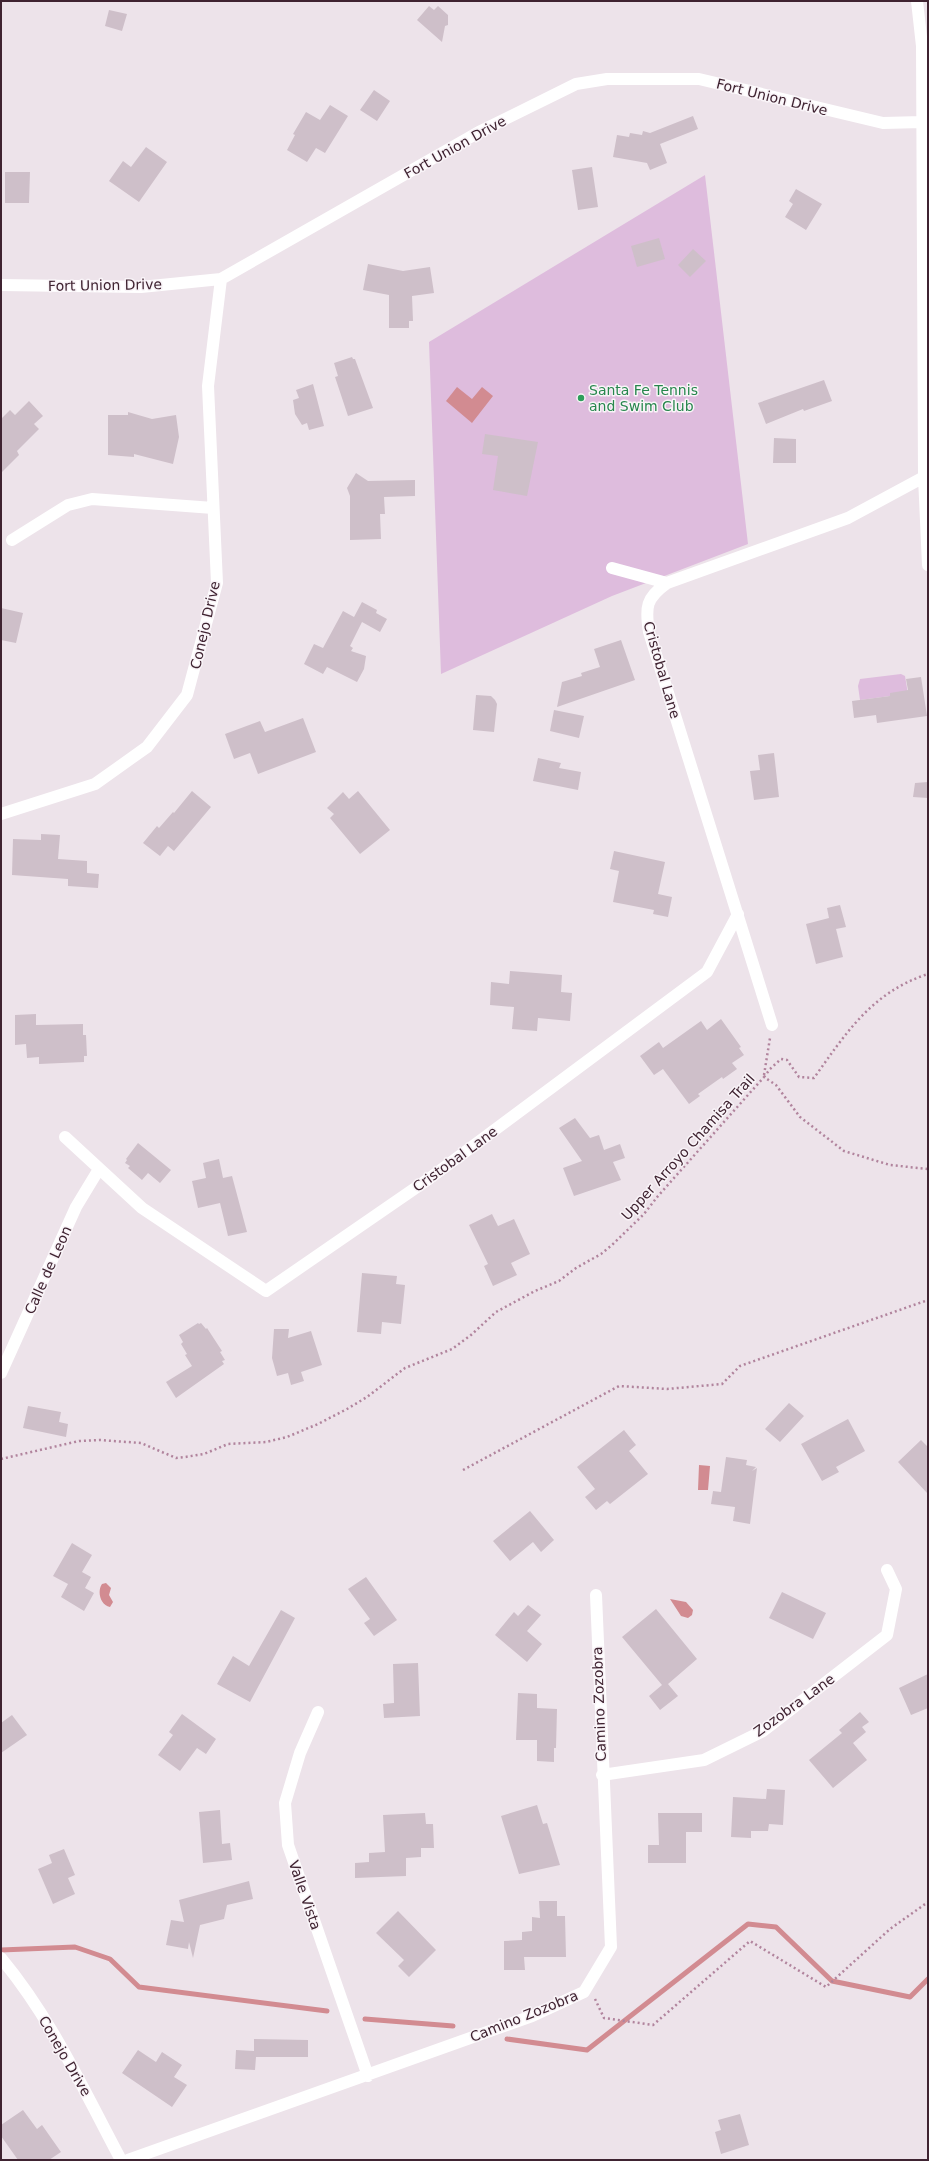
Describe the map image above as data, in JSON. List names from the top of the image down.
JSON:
{
  "streets": {
    "street": [
      "Fort Union Drive",
      "Conejo Drive",
      "Cristobal Lane",
      "Calle de Leon",
      "Camino Zozobra",
      "Zozobra Lane",
      "Valle Vista"
    ],
    "path": ["Upper Arroyo Chamisa Trail"]
  },
  "crossings": [
    ["Fort Union Drive", "Conejo Drive"],
    ["Cristobal Lane", "Calle de Leon"],
    ["Camino Zozobra", "Zozobra Lane"],
    ["Camino Zozobra", "Valle Vista"]
  ],
  "places": ["Santa Fe Tennis and Swim Club"]
}
